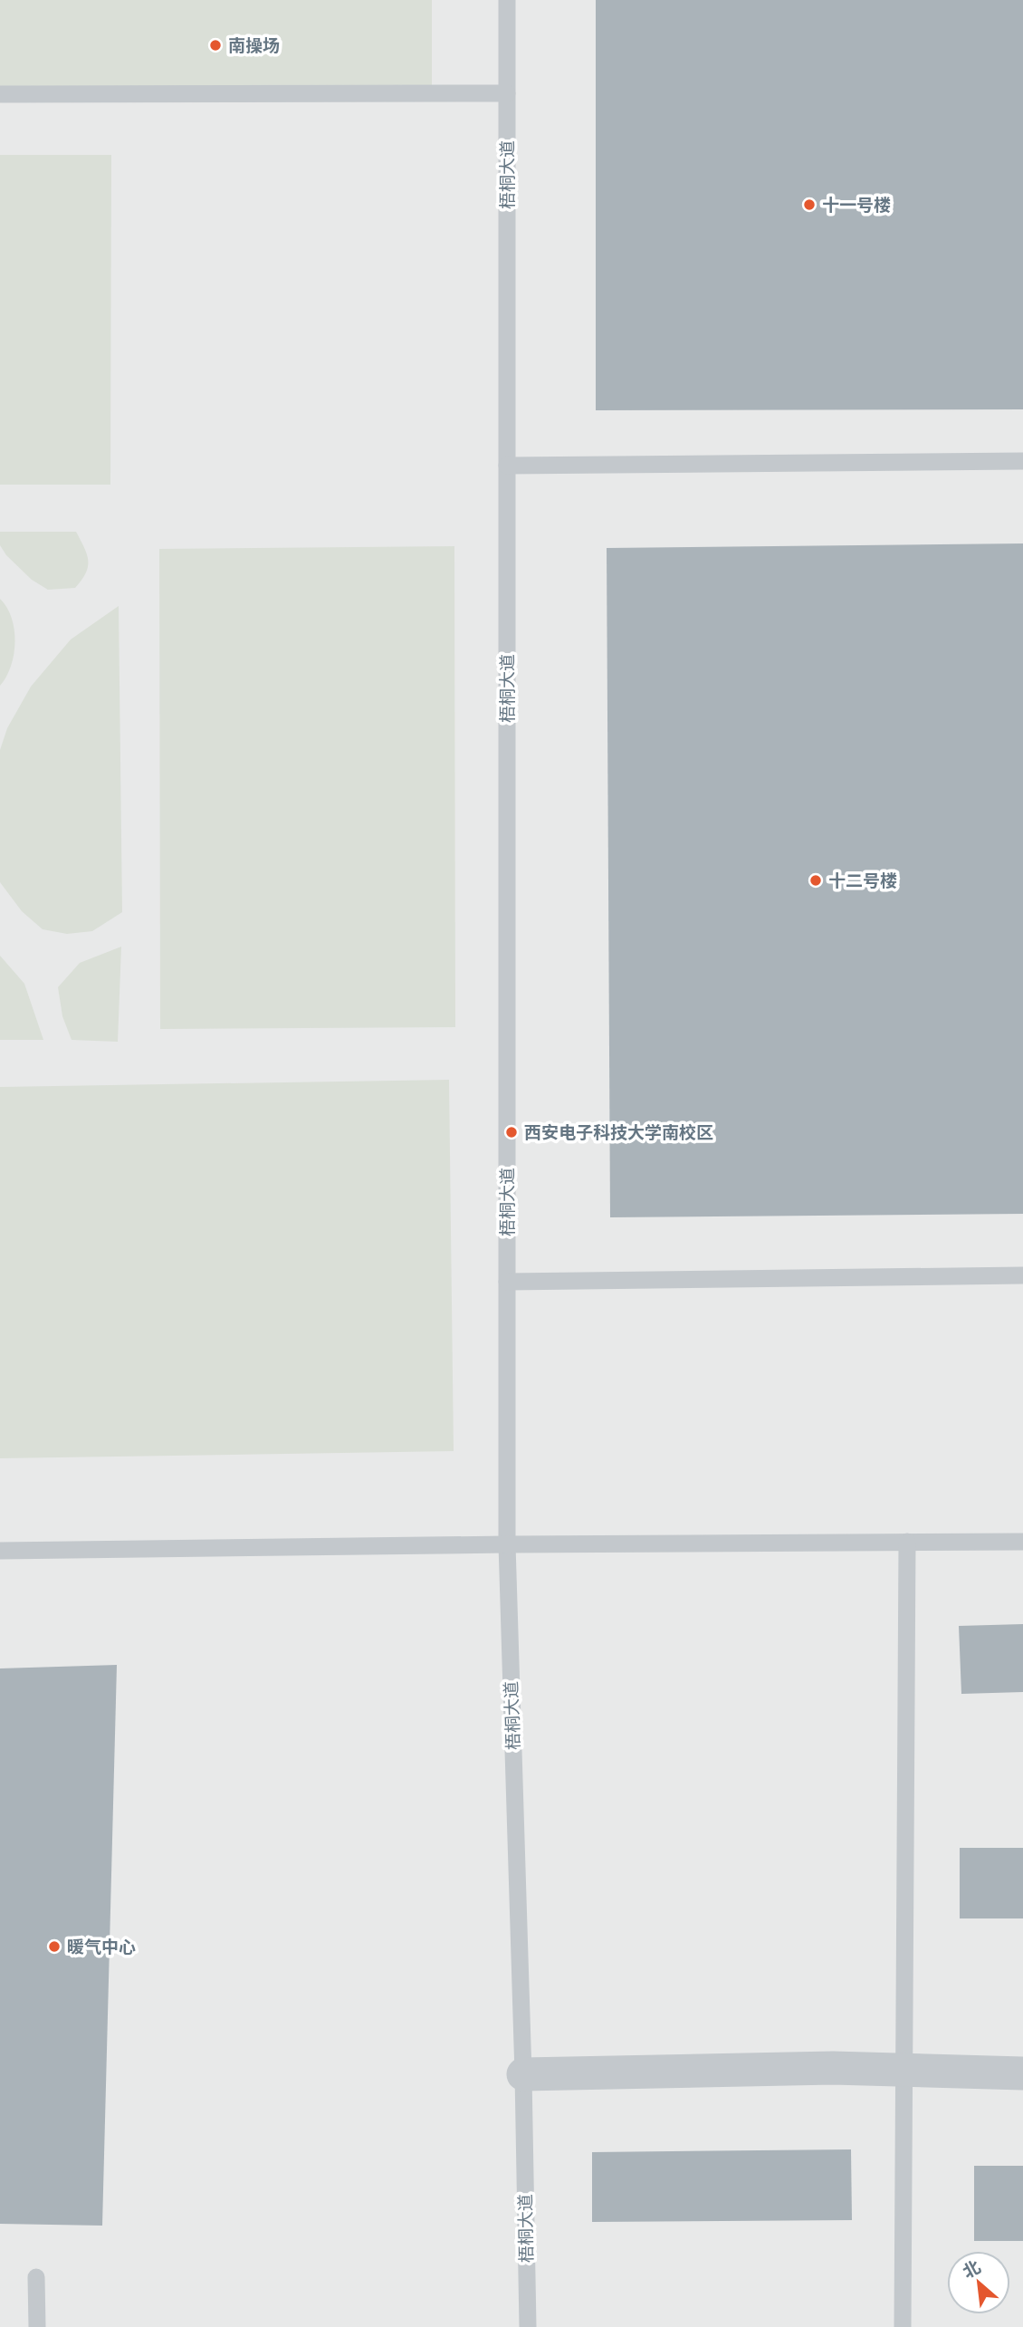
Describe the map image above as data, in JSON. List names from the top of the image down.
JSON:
{
  "streets": {
    "lane": ["梧桐大道"]
  },
  "places": [
    "南操场",
    "十一号楼",
    "十二号楼",
    "西安电子科技大学南校区",
    "暖气中心"
  ],
  "north": "top left"
}
